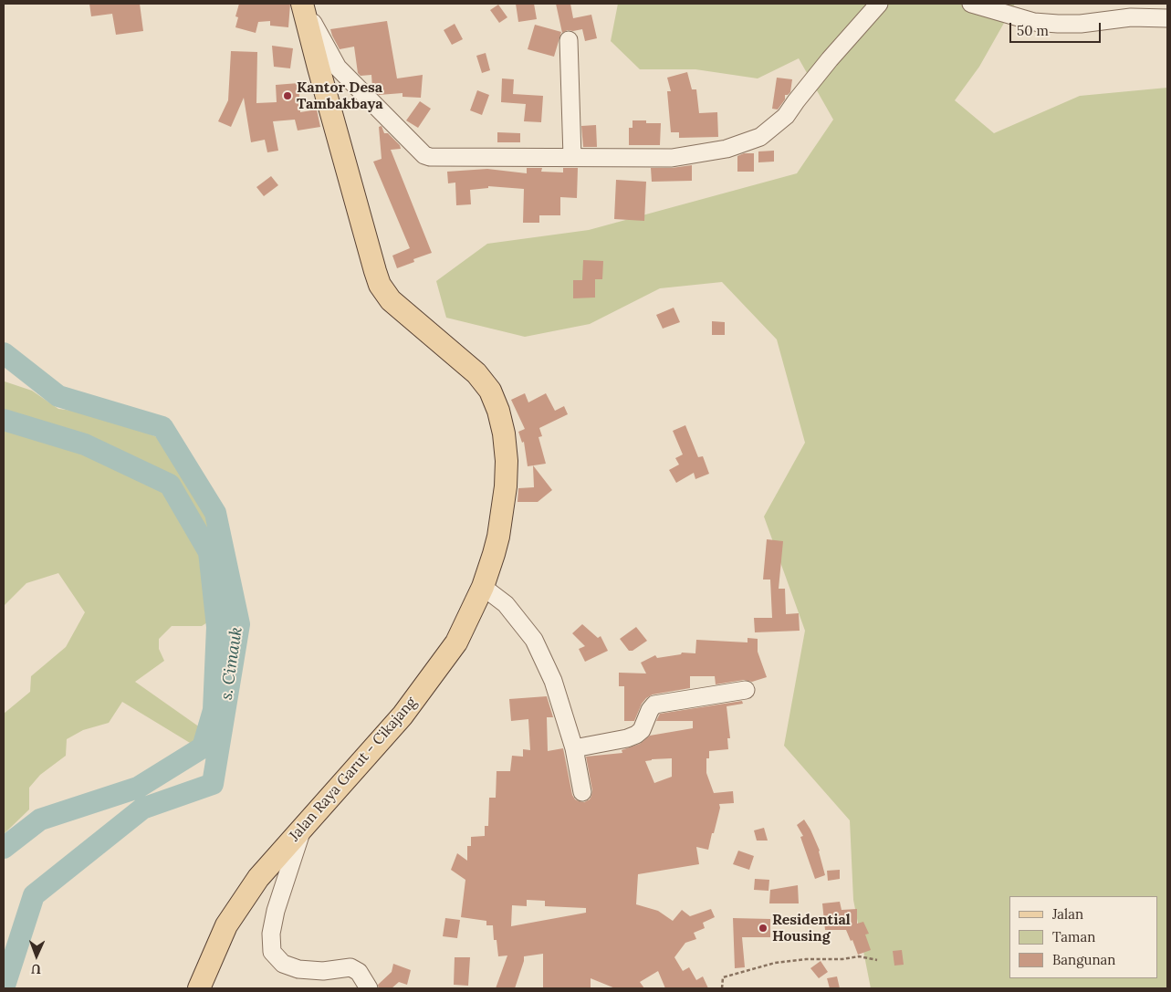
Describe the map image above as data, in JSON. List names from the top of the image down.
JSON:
{
  "streets": {
    "main road": ["Jalan Raya Garut - Cikajang"]
  },
  "water": ["s. Cimauk"],
  "places": ["Kantor Desa Tambakbaya", "Residential Housing"],
  "legend": ["Jalan", "Taman", "Bangunan"],
  "scale_bar": "50 m",
  "north": "bottom"
}
